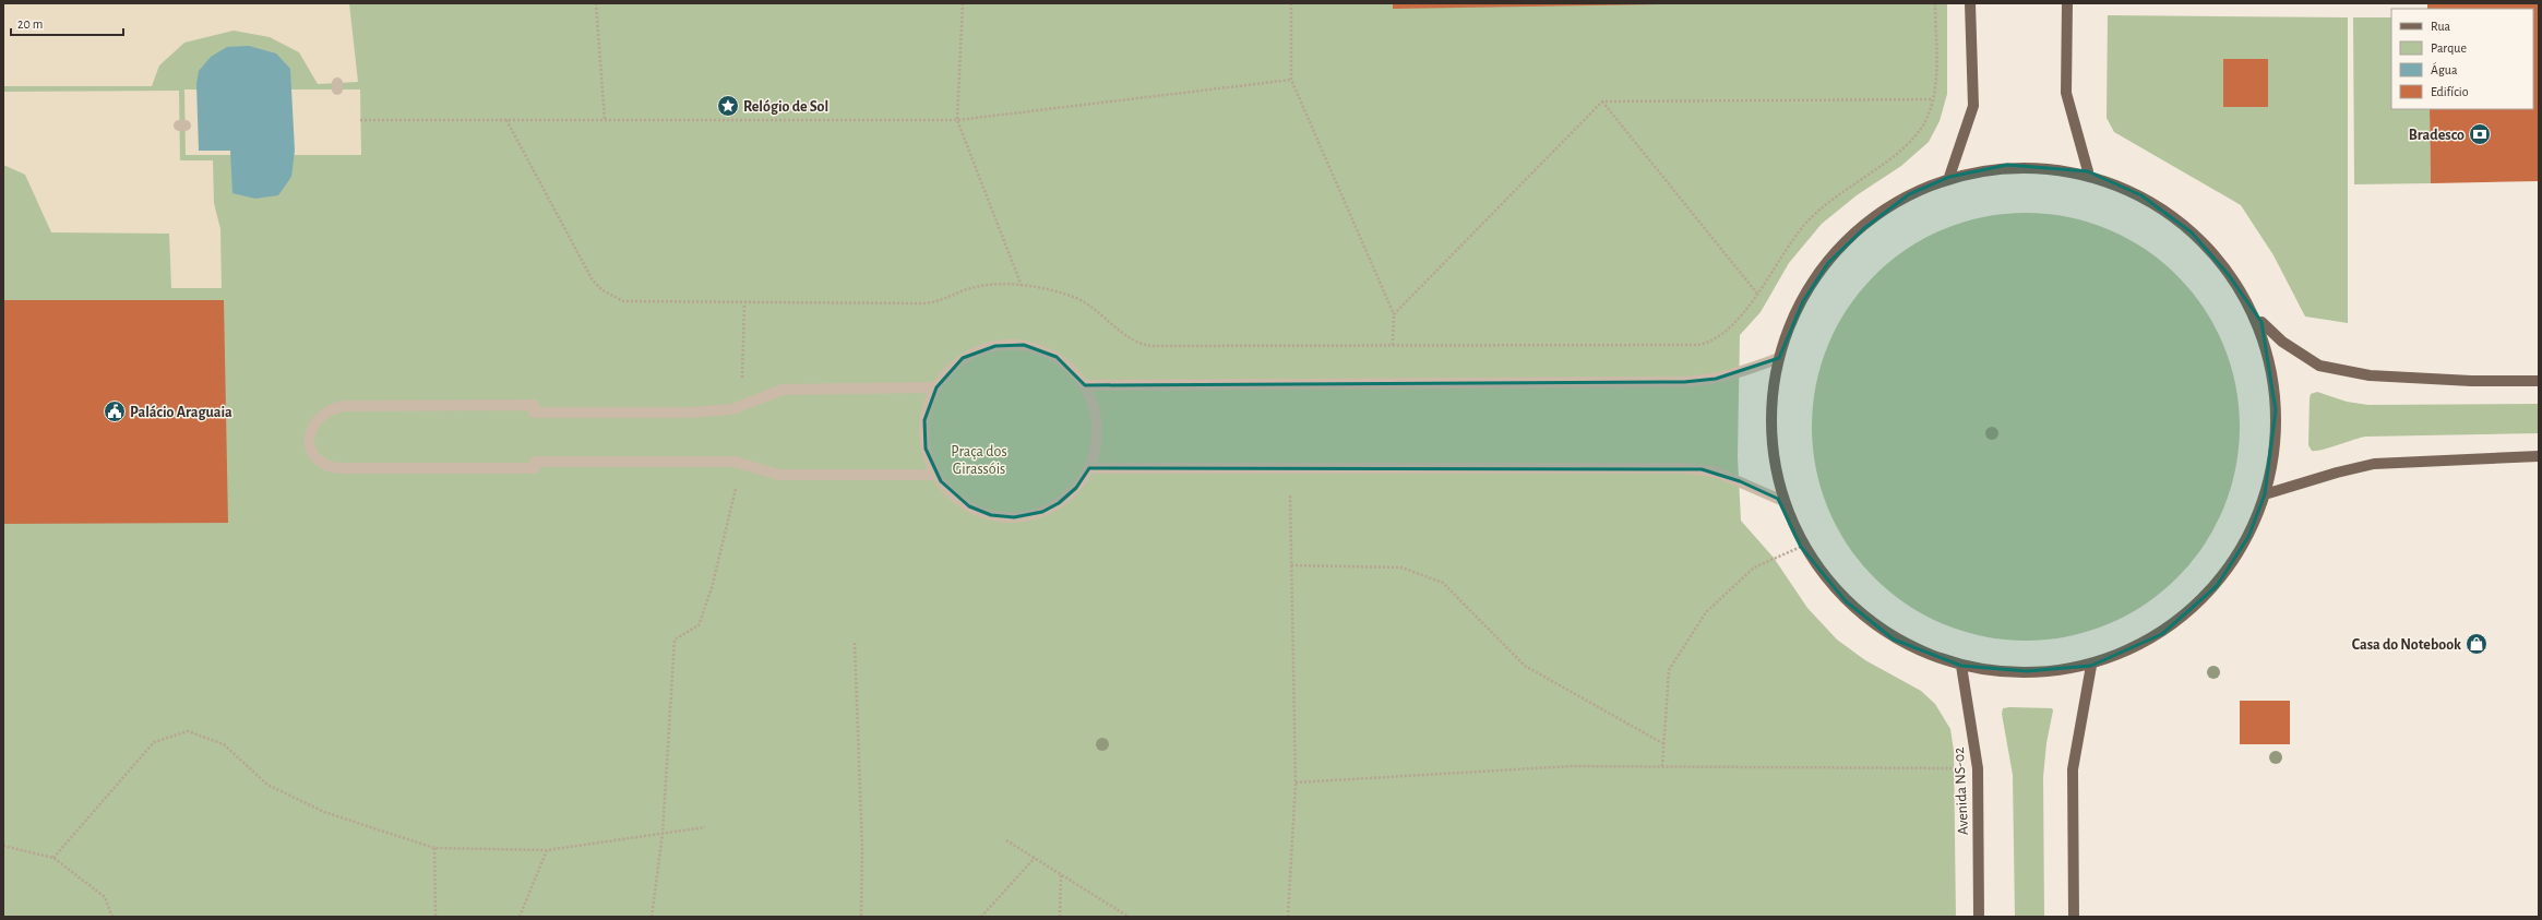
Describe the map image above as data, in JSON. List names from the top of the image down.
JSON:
{
  "streets": {
    "main road": ["Avenida NS-02"]
  },
  "parks": ["Praça dos Girassóis"],
  "places": {
    "place": ["Relógio de Sol"],
    "bank": ["Bradesco"],
    "public building": ["Palácio Araguaia"],
    "shop": ["Casa do Notebook"]
  },
  "legend": [
    "Rua",
    "Parque",
    "Água",
    "Edifício"
  ],
  "scale_bar": "20 m"
}
